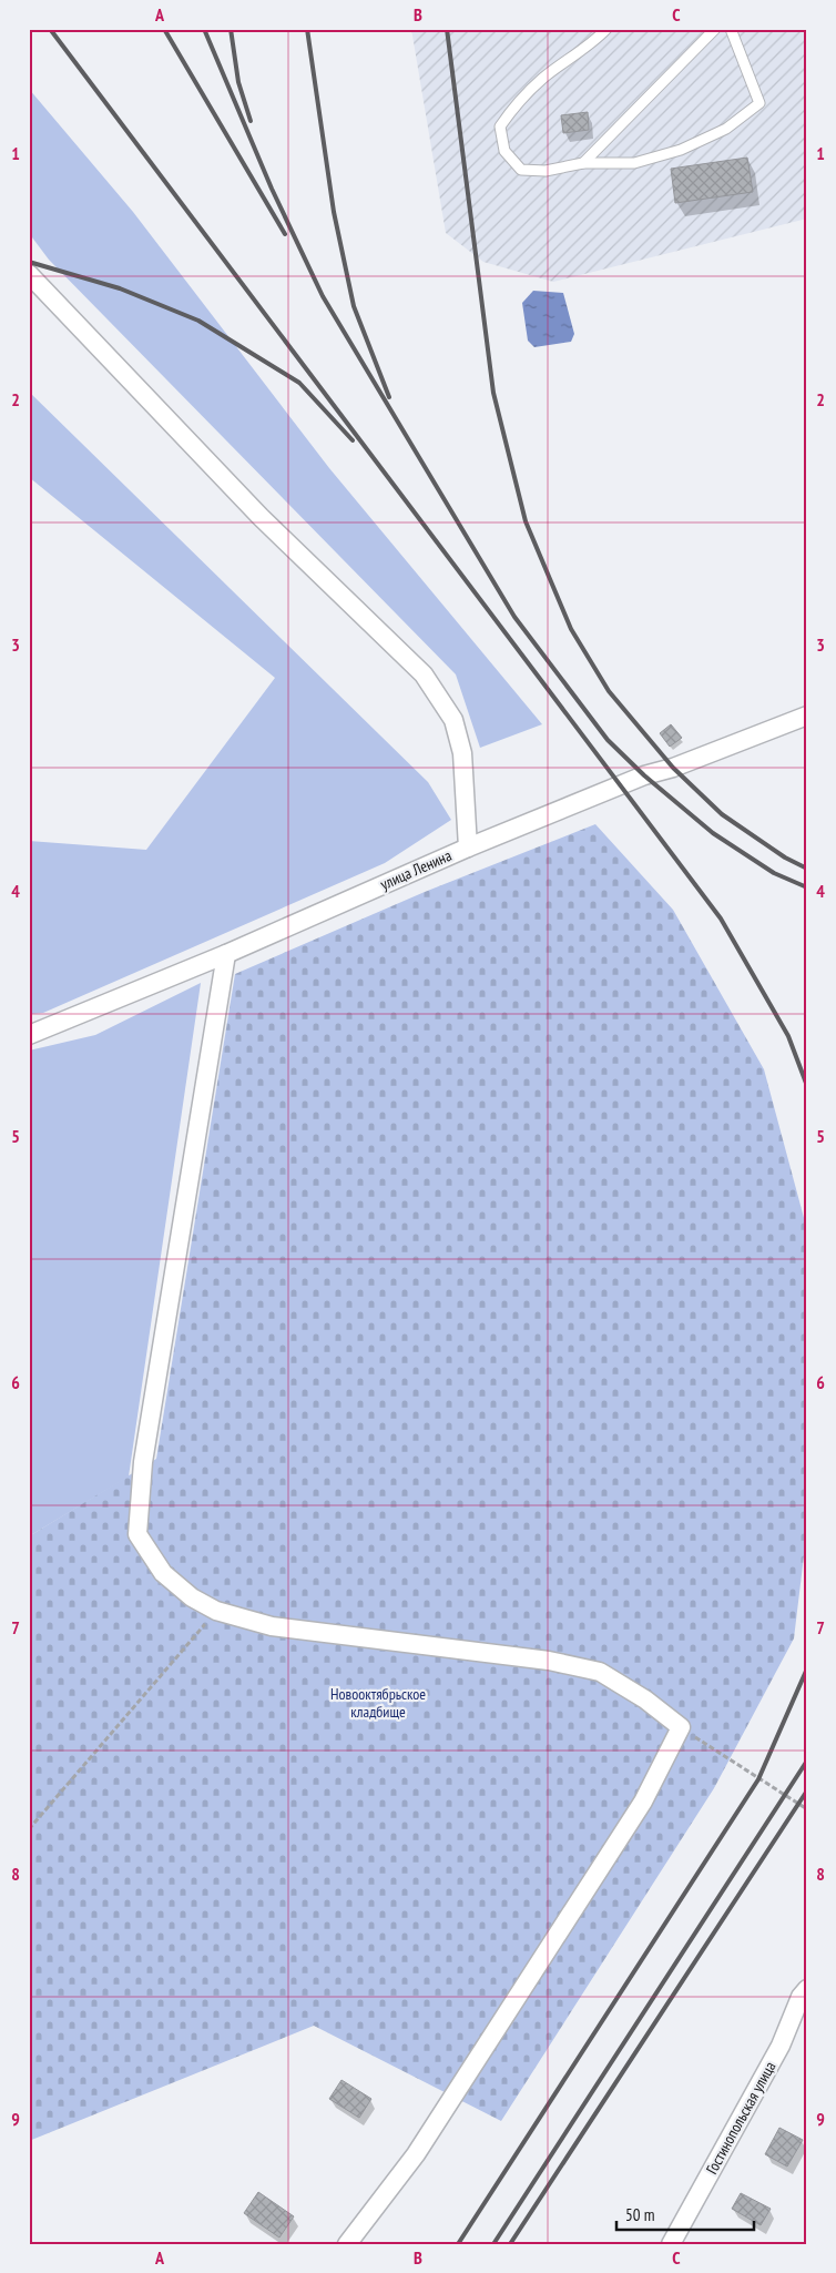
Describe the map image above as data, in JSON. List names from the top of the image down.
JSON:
{
  "streets": {
    "street": ["улица Ленина", "Гостинопольская улица"]
  },
  "parks": ["Новооктябрьское кладбище"],
  "scale_bar": "50 m",
  "grid": {
    "columns": ["A", "B", "C"],
    "rows": [
      "1",
      "2",
      "3",
      "4",
      "5",
      "6",
      "7",
      "8",
      "9"
    ]
  }
}
